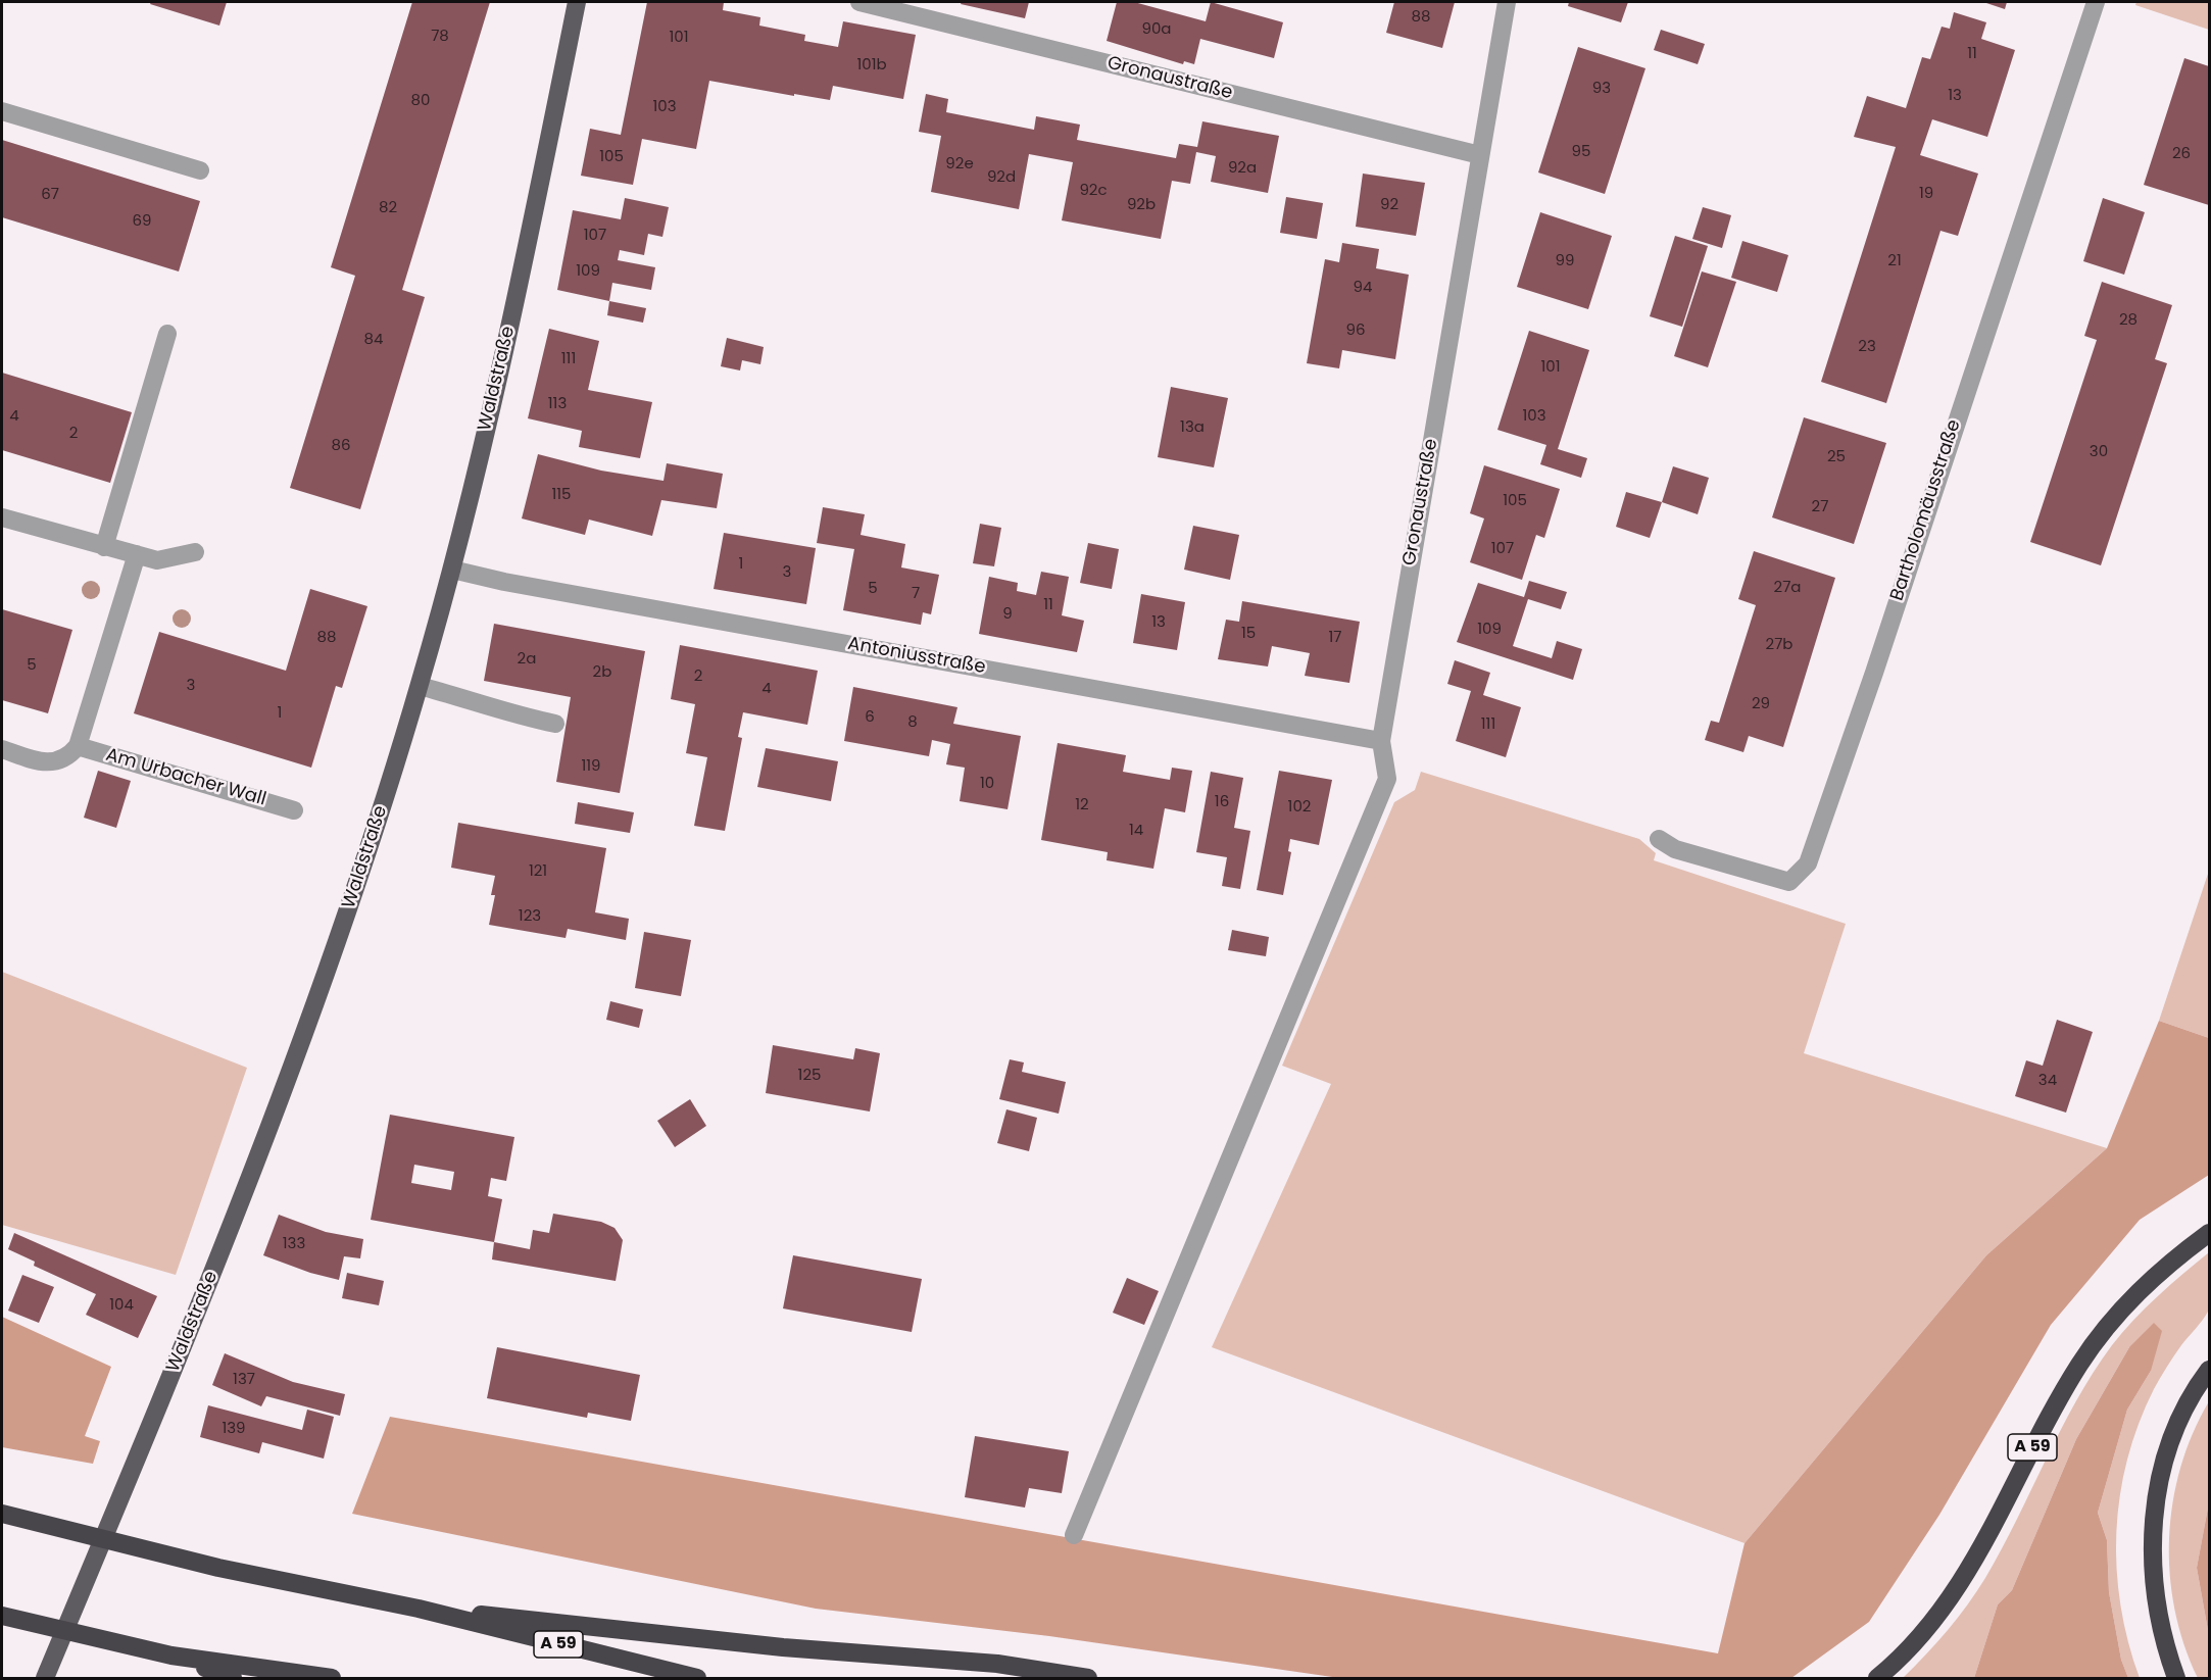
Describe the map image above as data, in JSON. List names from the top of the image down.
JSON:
{
  "streets": {
    "highway": ["A 59"],
    "main road": ["Waldstraße"],
    "street": [
      "Gronaustraße",
      "Bartholomäusstraße",
      "Antoniusstraße",
      "Am Urbacher Wall"
    ]
  },
  "crossings": [
    ["Gronaustraße", "Antoniusstraße"],
    ["Waldstraße", "Antoniusstraße"]
  ],
  "house_numbers": [
    "88",
    "90a",
    "78",
    "101",
    "11",
    "101b",
    "93",
    "13",
    "80",
    "103",
    "95",
    "26",
    "105",
    "92e",
    "92a",
    "92d",
    "92c",
    "19",
    "67",
    "92b",
    "92",
    "82",
    "69",
    "107",
    "99",
    "21",
    "109",
    "94",
    "28",
    "96",
    "84",
    "23",
    "111",
    "101",
    "113",
    "4",
    "103",
    "13a",
    "2",
    "86",
    "30",
    "25",
    "115",
    "105",
    "27",
    "107",
    "1",
    "3",
    "27a",
    "5",
    "7",
    "11",
    "9",
    "13",
    "109",
    "15",
    "88",
    "17",
    "27b",
    "2a",
    "5",
    "2b",
    "2",
    "3",
    "4",
    "29",
    "1",
    "6",
    "8",
    "111",
    "119",
    "10",
    "16",
    "12",
    "102",
    "14",
    "121",
    "123",
    "125",
    "34",
    "133",
    "104",
    "137",
    "139"
  ]
}
